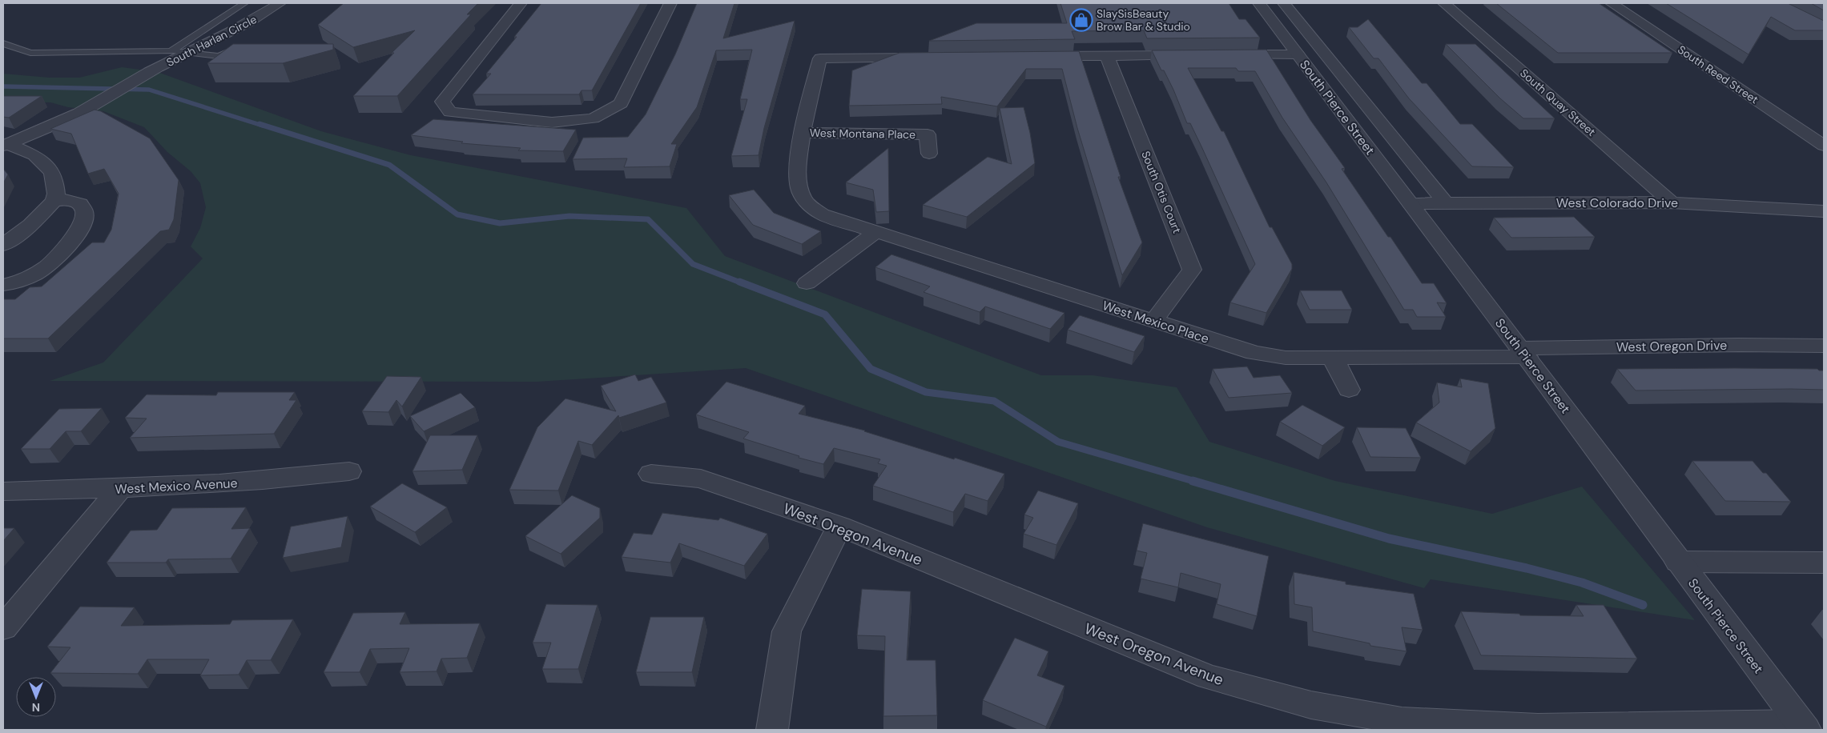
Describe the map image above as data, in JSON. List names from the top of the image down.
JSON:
{
  "streets": {
    "street": [
      "South Harlan Circle",
      "South Reed Street",
      "South Quay Street",
      "South Pierce Street",
      "West Montana Place",
      "South Otis Court",
      "West Colorado Drive",
      "West Mexico Place",
      "West Oregon Drive",
      "West Mexico Avenue",
      "West Oregon Avenue"
    ]
  },
  "crossings": [
    ["South Quay Street", "West Colorado Drive"],
    ["South Pierce Street", "West Colorado Drive"],
    ["South Pierce Street", "West Mexico Place"],
    ["South Pierce Street", "West Oregon Drive"],
    ["South Pierce Street", "West Oregon Avenue"],
    ["West Montana Place", "West Mexico Place"],
    ["South Otis Court", "West Mexico Place"],
    ["West Mexico Place", "West Oregon Drive"]
  ],
  "places": {
    "shop": ["SlaySisBeauty Brow Bar & Studio"]
  },
  "north": "bottom"
}
